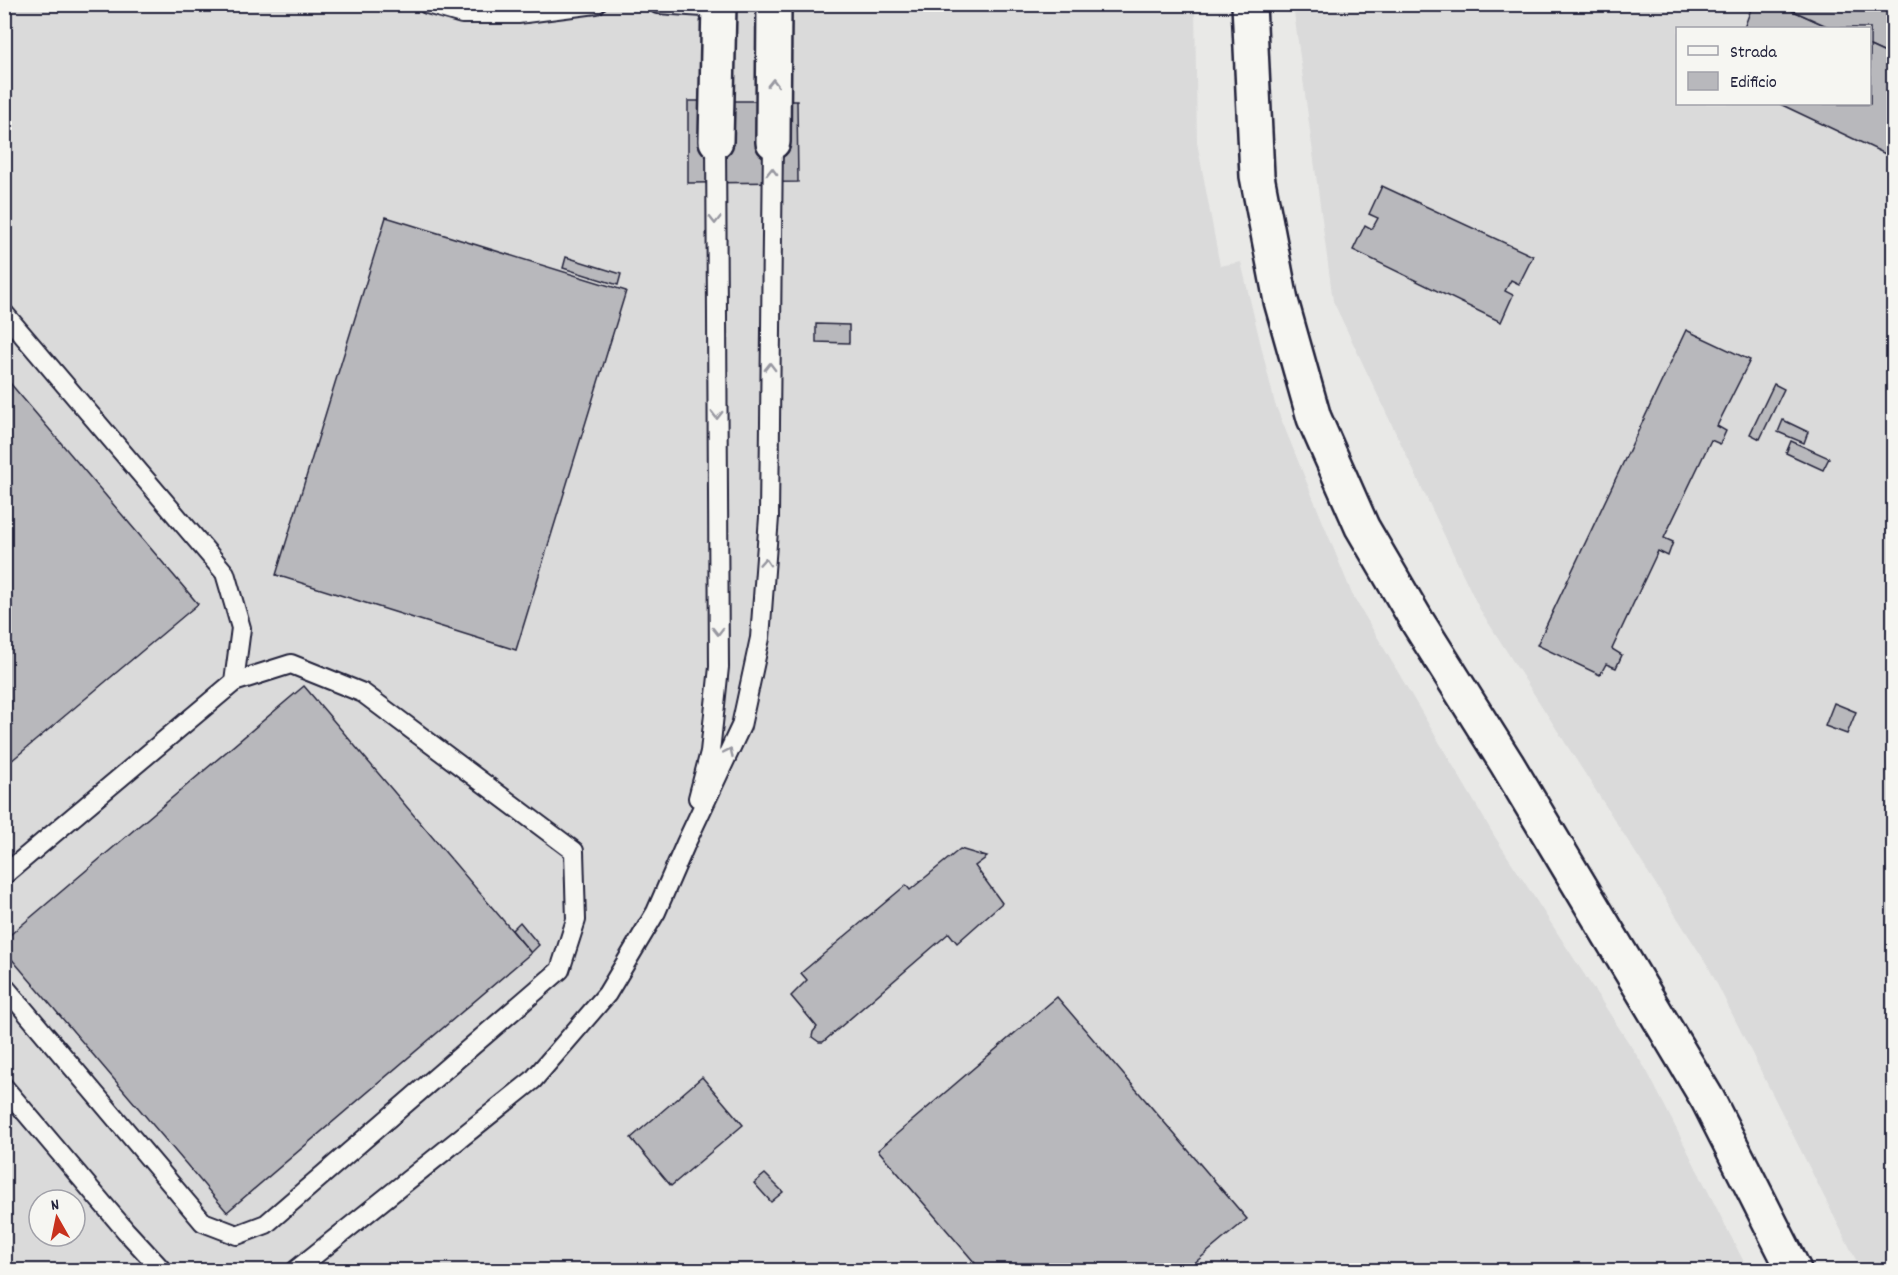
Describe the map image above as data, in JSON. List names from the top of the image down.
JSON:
{
  "legend": ["Strada", "Edificio"],
  "north": "top"
}
